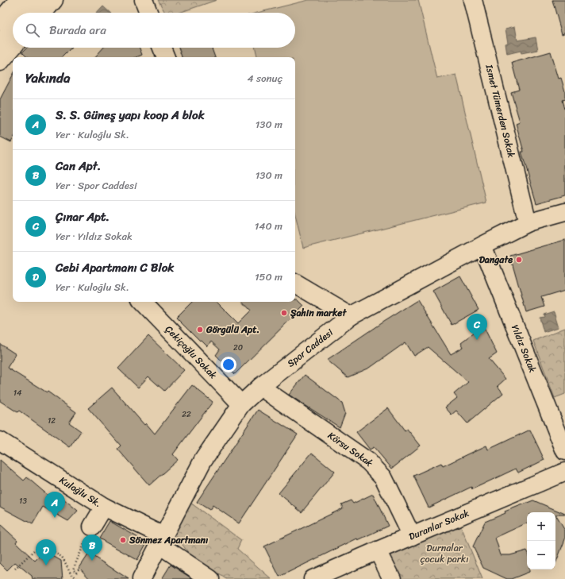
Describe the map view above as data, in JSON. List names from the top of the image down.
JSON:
{
  "streets": {
    "main road": [
      "Ismet Tümerden Sokak",
      "Spor Caddesi",
      "Yıldız Sokak",
      "Çekiçoğlu Sokak",
      "Körsu Sokak",
      "Kuloğlu Sk.",
      "Duranlar Sokak"
    ]
  },
  "crossings": [
    ["Ismet Tümerden Sokak", "Spor Caddesi"],
    ["Spor Caddesi", "Yıldız Sokak"],
    ["Spor Caddesi", "Çekiçoğlu Sokak"],
    ["Spor Caddesi", "Körsu Sokak"],
    ["Spor Caddesi", "Kuloğlu Sk."],
    ["Körsu Sokak", "Duranlar Sokak"]
  ],
  "parks": ["Durnalar çocuk parkı"],
  "places": [
    "Dangate",
    "Şahin market",
    "Görgülü Apt.",
    "Sönmez Apartmanı"
  ],
  "house_numbers": [
    "20",
    "14",
    "22",
    "12",
    "13"
  ],
  "page": {
    "search": "Burada ara",
    "heading": ["Yakında", "4 sonuç"],
    "list": [
      {
        "mark": "A",
        "name": "S. S. Güneş yapı koop A blok",
        "note": "Yer · Kuloğlu Sk.",
        "value": "130 m"
      },
      {
        "mark": "B",
        "name": "Can Apt.",
        "note": "Yer · Spor Caddesi",
        "value": "130 m"
      },
      {
        "mark": "C",
        "name": "Çınar Apt.",
        "note": "Yer · Yıldız Sokak",
        "value": "140 m"
      },
      {
        "mark": "D",
        "name": "Cebi Apartmanı C Blok",
        "note": "Yer · Kuloğlu Sk.",
        "value": "150 m"
      }
    ],
    "pins": [
      "C",
      "A",
      "B",
      "D"
    ],
    "map_buttons": ["+", "−"]
  }
}
